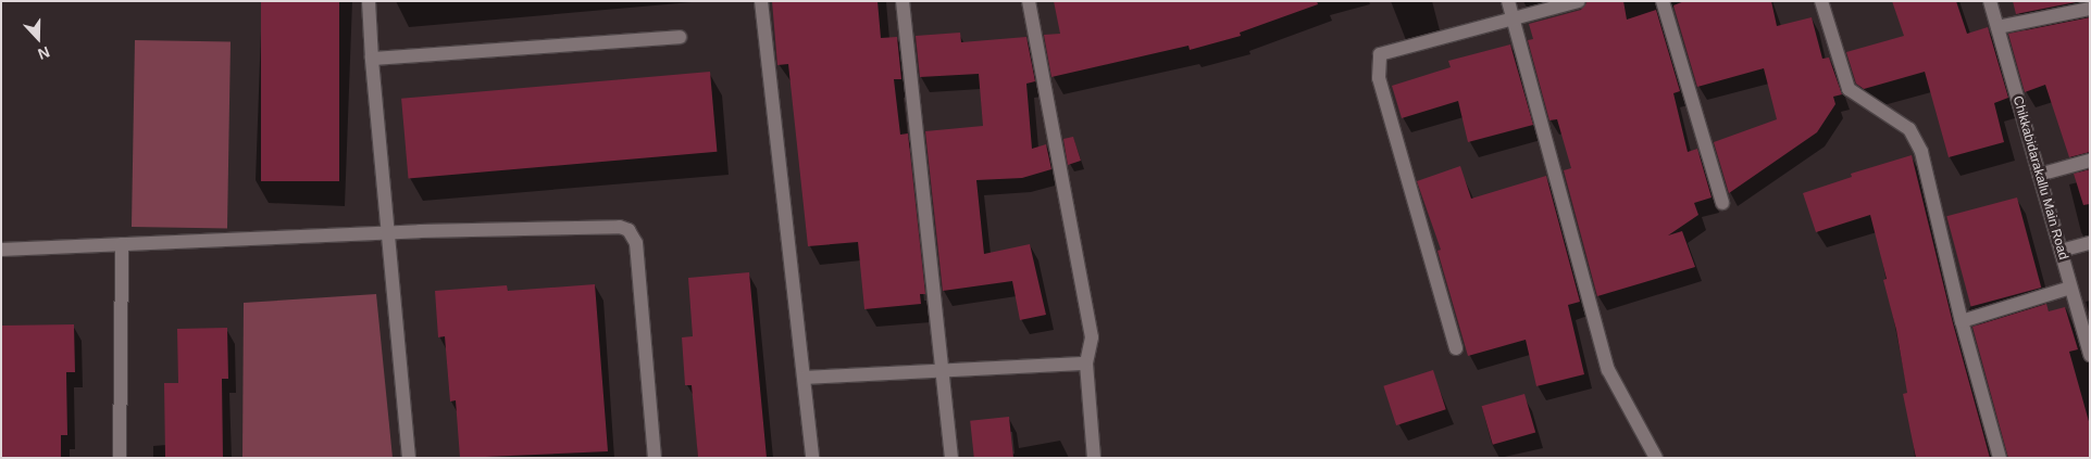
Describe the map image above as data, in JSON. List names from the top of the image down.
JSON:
{
  "streets": {
    "street": ["Chikkabidarakallu Main Road"]
  },
  "north": "bottom"
}
